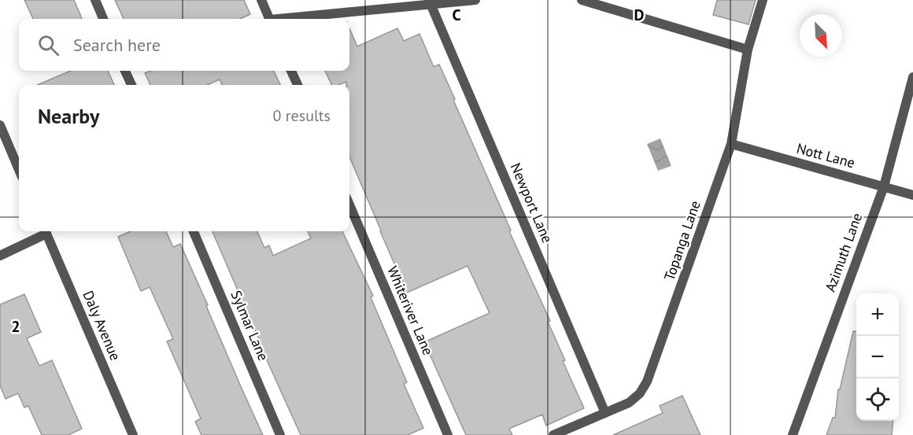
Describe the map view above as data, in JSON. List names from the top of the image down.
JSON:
{
  "streets": {
    "street": [
      "Nott Lane",
      "Newport Lane",
      "Topanga Lane",
      "Azimuth Lane",
      "Whiteriver Lane",
      "Daly Avenue",
      "Sylmar Lane"
    ]
  },
  "crossings": [
    ["Nott Lane", "Topanga Lane"],
    ["Nott Lane", "Azimuth Lane"],
    ["Newport Lane", "Topanga Lane"]
  ],
  "north": "bottom right",
  "page": {
    "search": "Search here",
    "heading": ["Nearby", "0 results"],
    "map_buttons": ["+", "−"]
  },
  "grid": {
    "columns": ["C", "D"],
    "rows": ["2"]
  }
}
